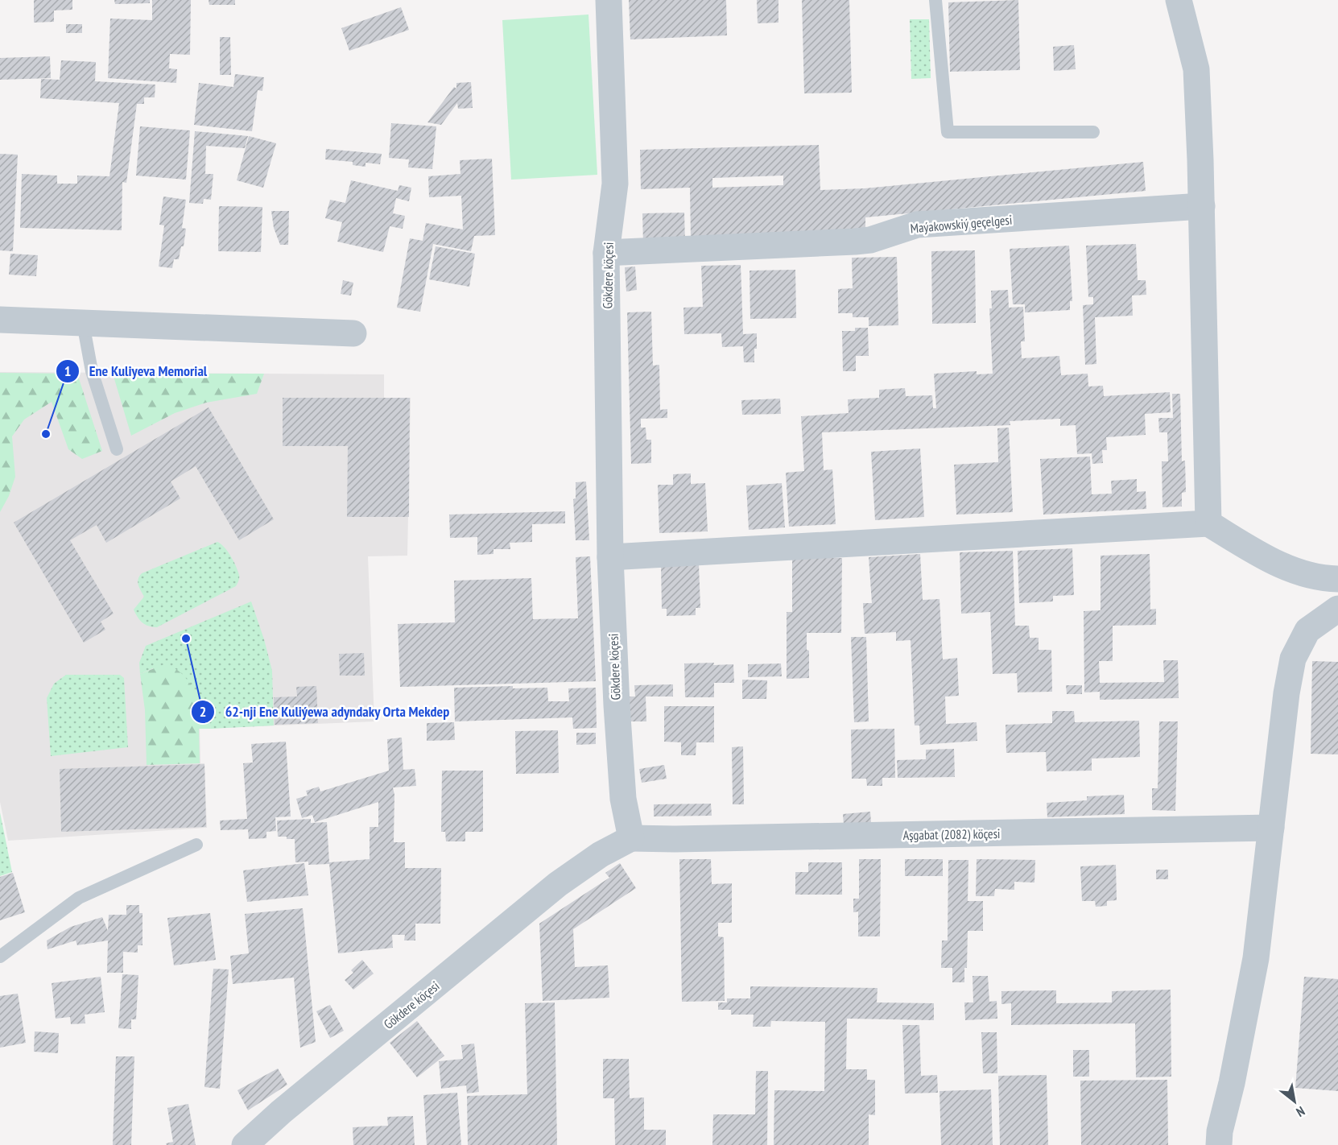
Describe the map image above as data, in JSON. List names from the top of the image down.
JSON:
{
  "streets": {
    "street": ["Maýakowskiý geçelgesi", "Gökdere köçesi", "Aşgabat (2082) köçesi"]
  },
  "crossings": [
    ["Maýakowskiý geçelgesi", "Gökdere köçesi"],
    ["Gökdere köçesi", "Aşgabat (2082) köçesi"]
  ],
  "places": ["Ene Kuliyeva Memorial", "62-nji Ene Kuliýewa adyndaky Orta Mekdep"],
  "north": "bottom right"
}
